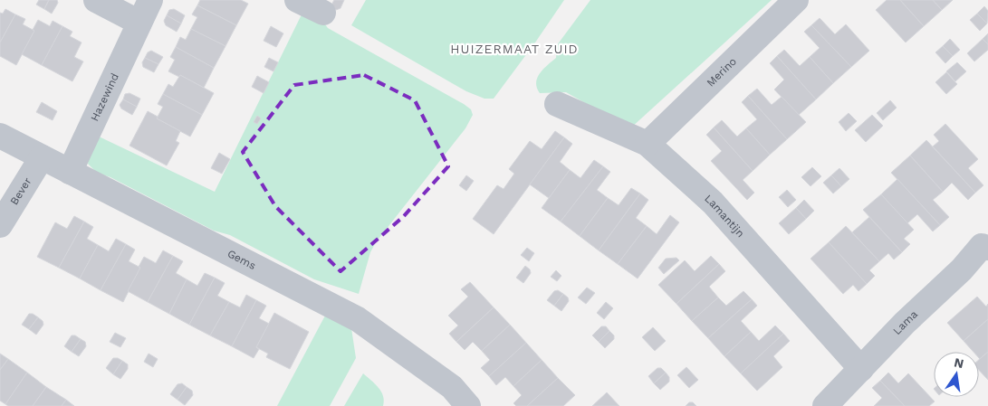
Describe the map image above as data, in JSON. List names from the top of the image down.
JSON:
{
  "streets": {
    "street": [
      "Merino",
      "Hazewind",
      "Bever",
      "Lamantijn",
      "Gems",
      "Lama"
    ]
  },
  "crossings": [
    ["Merino", "Lamantijn"],
    ["Hazewind", "Gems"],
    ["Bever", "Gems"],
    ["Lamantijn", "Lama"]
  ],
  "districts": ["HUIZERMAAT ZUID"],
  "north": "top"
}
